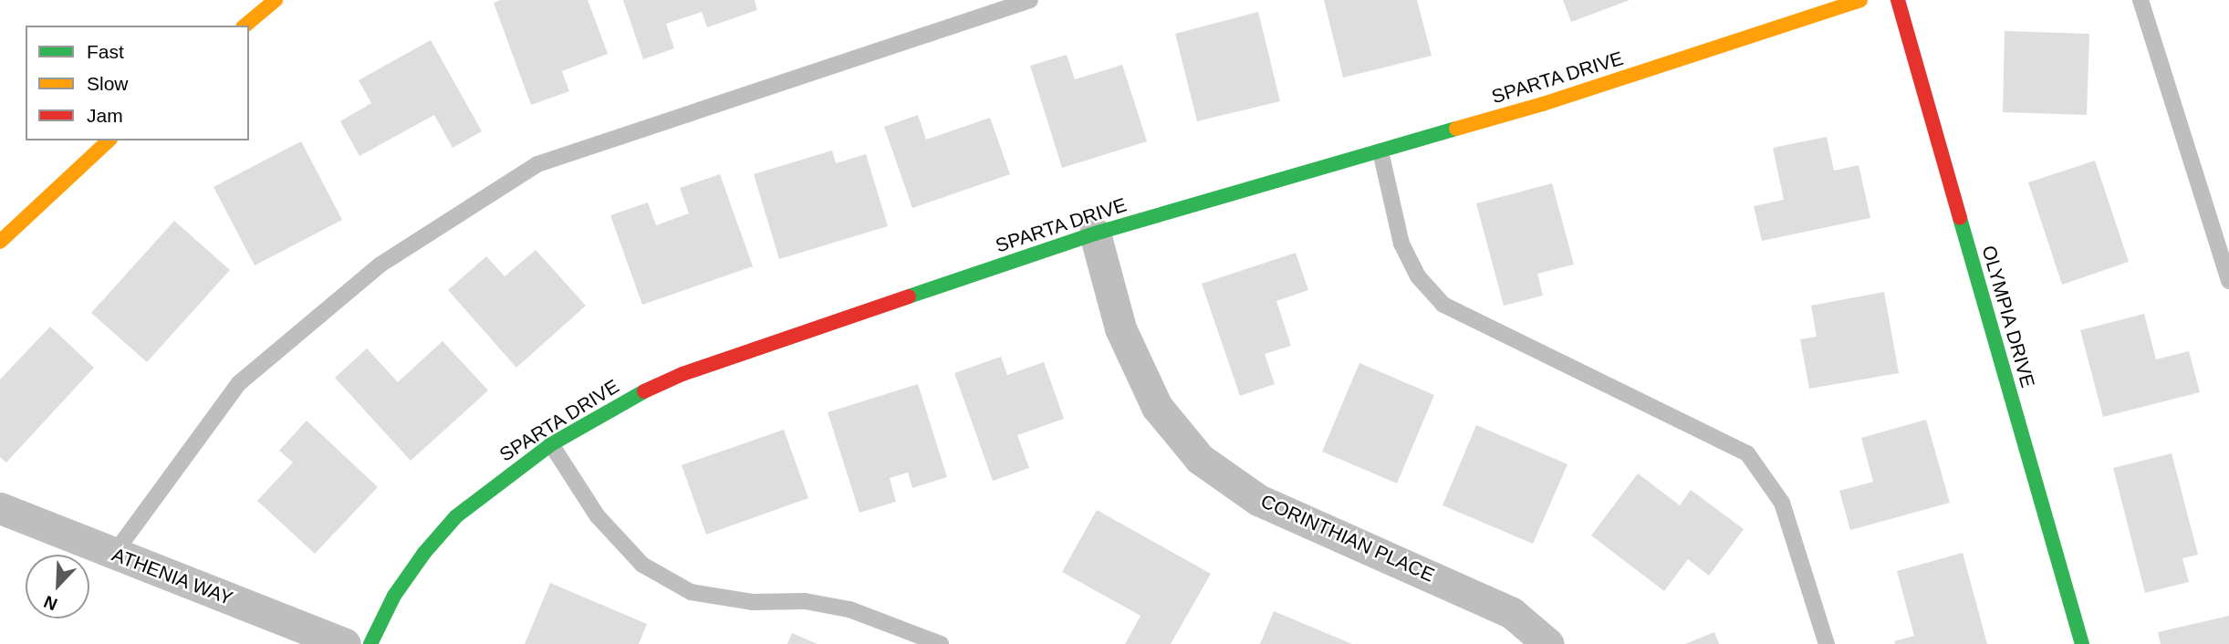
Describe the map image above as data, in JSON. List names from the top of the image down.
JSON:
{
  "streets": {
    "street": [
      "SPARTA DRIVE",
      "OLYMPIA DRIVE",
      "CORINTHIAN PLACE",
      "ATHENIA WAY"
    ]
  },
  "crossings": [
    ["SPARTA DRIVE", "CORINTHIAN PLACE"]
  ],
  "legend": ["Fast", "Slow", "Jam"],
  "north": "bottom left"
}
